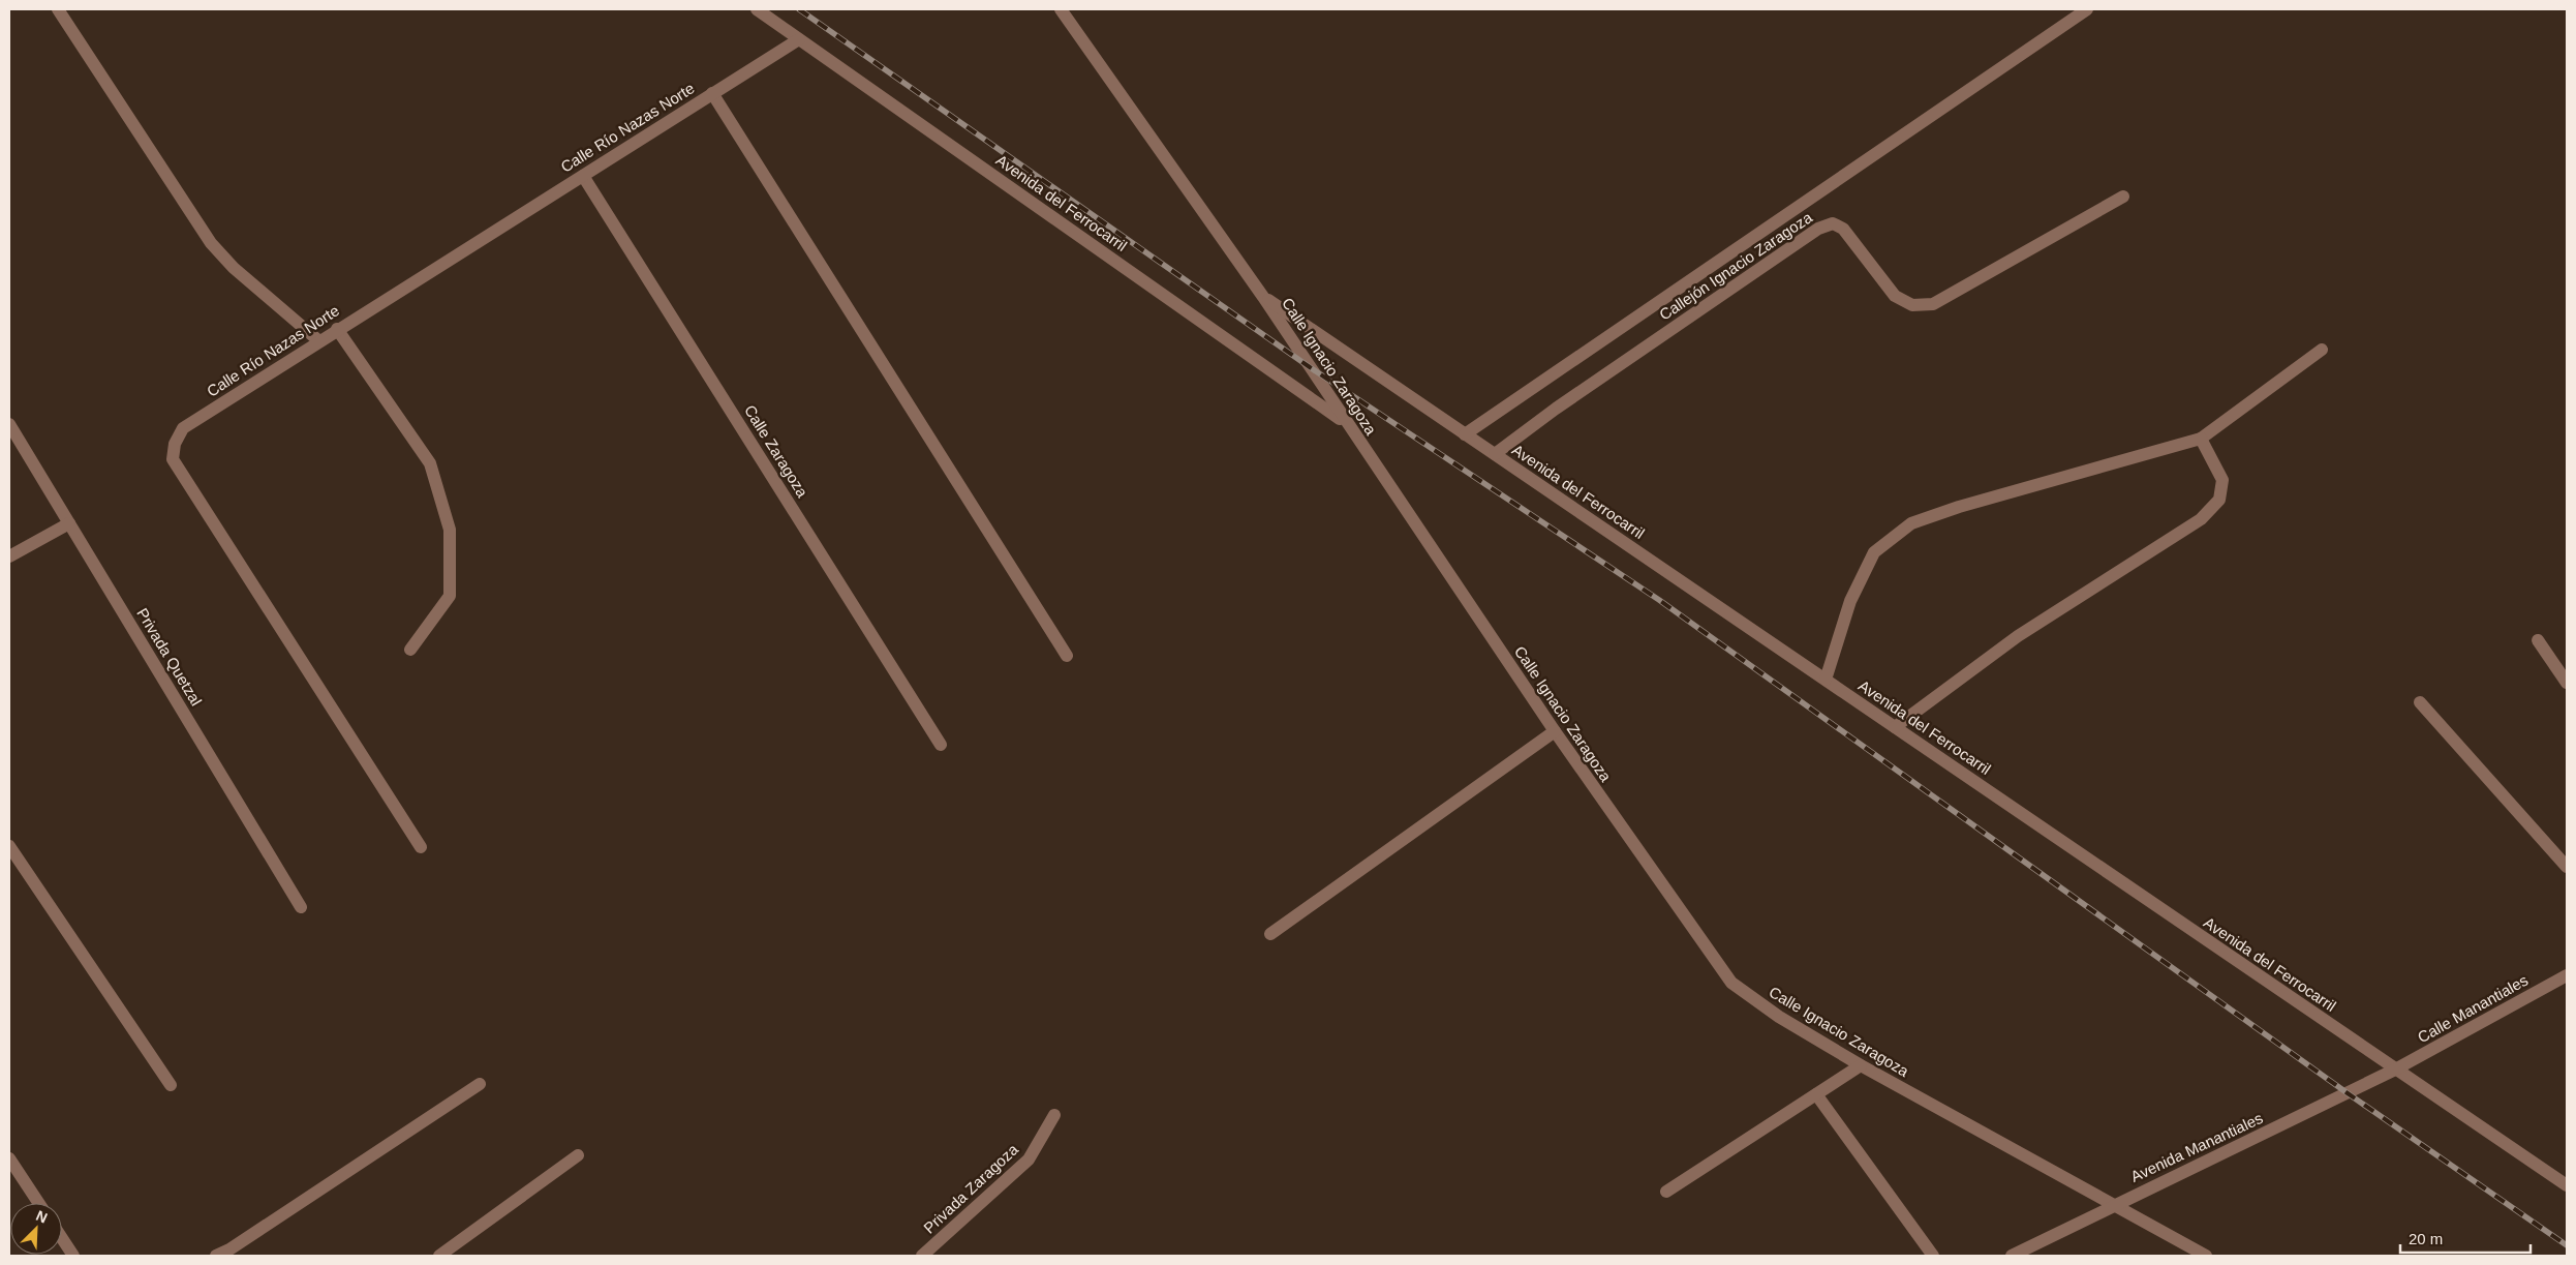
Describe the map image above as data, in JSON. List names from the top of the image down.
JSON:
{
  "streets": {
    "street": [
      "Calle Río Nazas Norte",
      "Avenida del Ferrocarril",
      "Callejón Ignacio Zaragoza",
      "Calle Ignacio Zaragoza",
      "Calle Zaragoza",
      "Privada Quetzal",
      "Calle Manantiales",
      "Avenida Manantiales",
      "Privada Zaragoza"
    ]
  },
  "crossings": [
    ["Calle Río Nazas Norte", "Avenida del Ferrocarril"],
    ["Calle Río Nazas Norte", "Calle Zaragoza"],
    ["Avenida del Ferrocarril", "Callejón Ignacio Zaragoza"],
    ["Avenida del Ferrocarril", "Calle Ignacio Zaragoza"],
    ["Avenida del Ferrocarril", "Calle Manantiales"],
    ["Avenida del Ferrocarril", "Avenida Manantiales"],
    ["Calle Ignacio Zaragoza", "Avenida Manantiales"],
    ["Calle Manantiales", "Avenida Manantiales"]
  ],
  "scale_bar": "20 m",
  "north": "top right"
}
